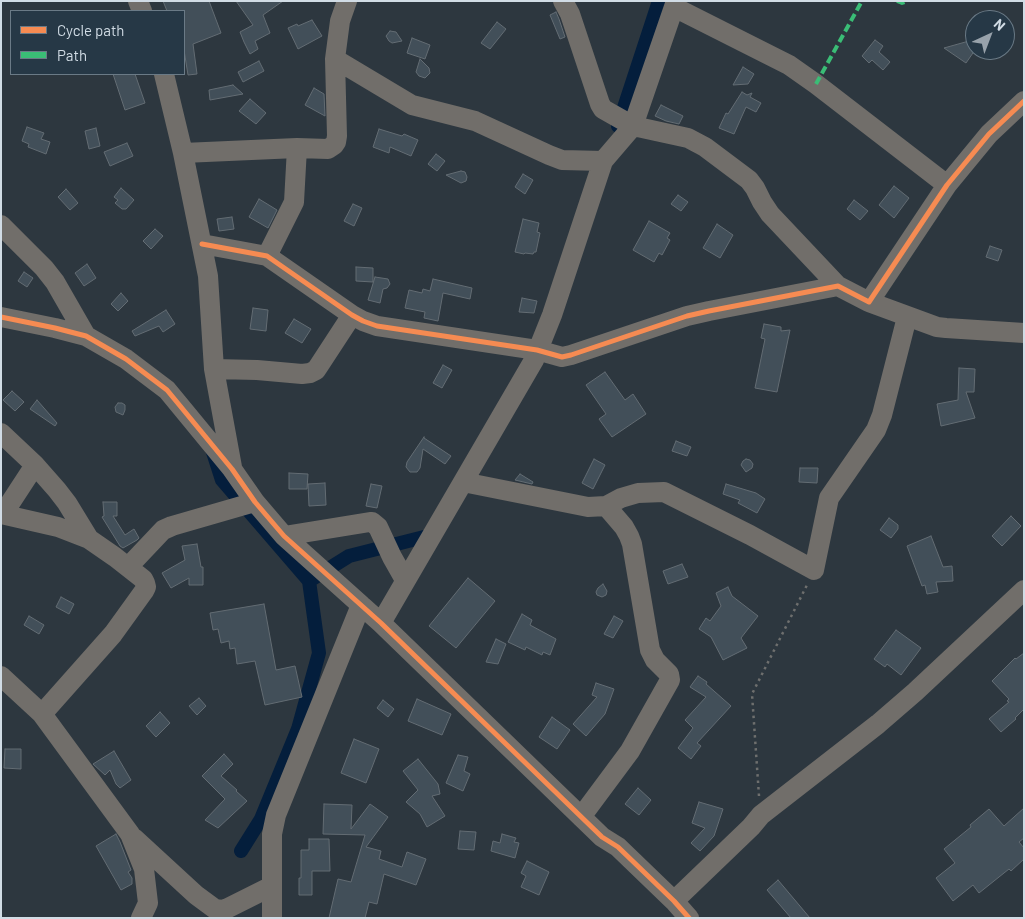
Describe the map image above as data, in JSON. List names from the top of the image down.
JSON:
{
  "legend": ["Cycle path", "Path"],
  "north": "top right"
}
